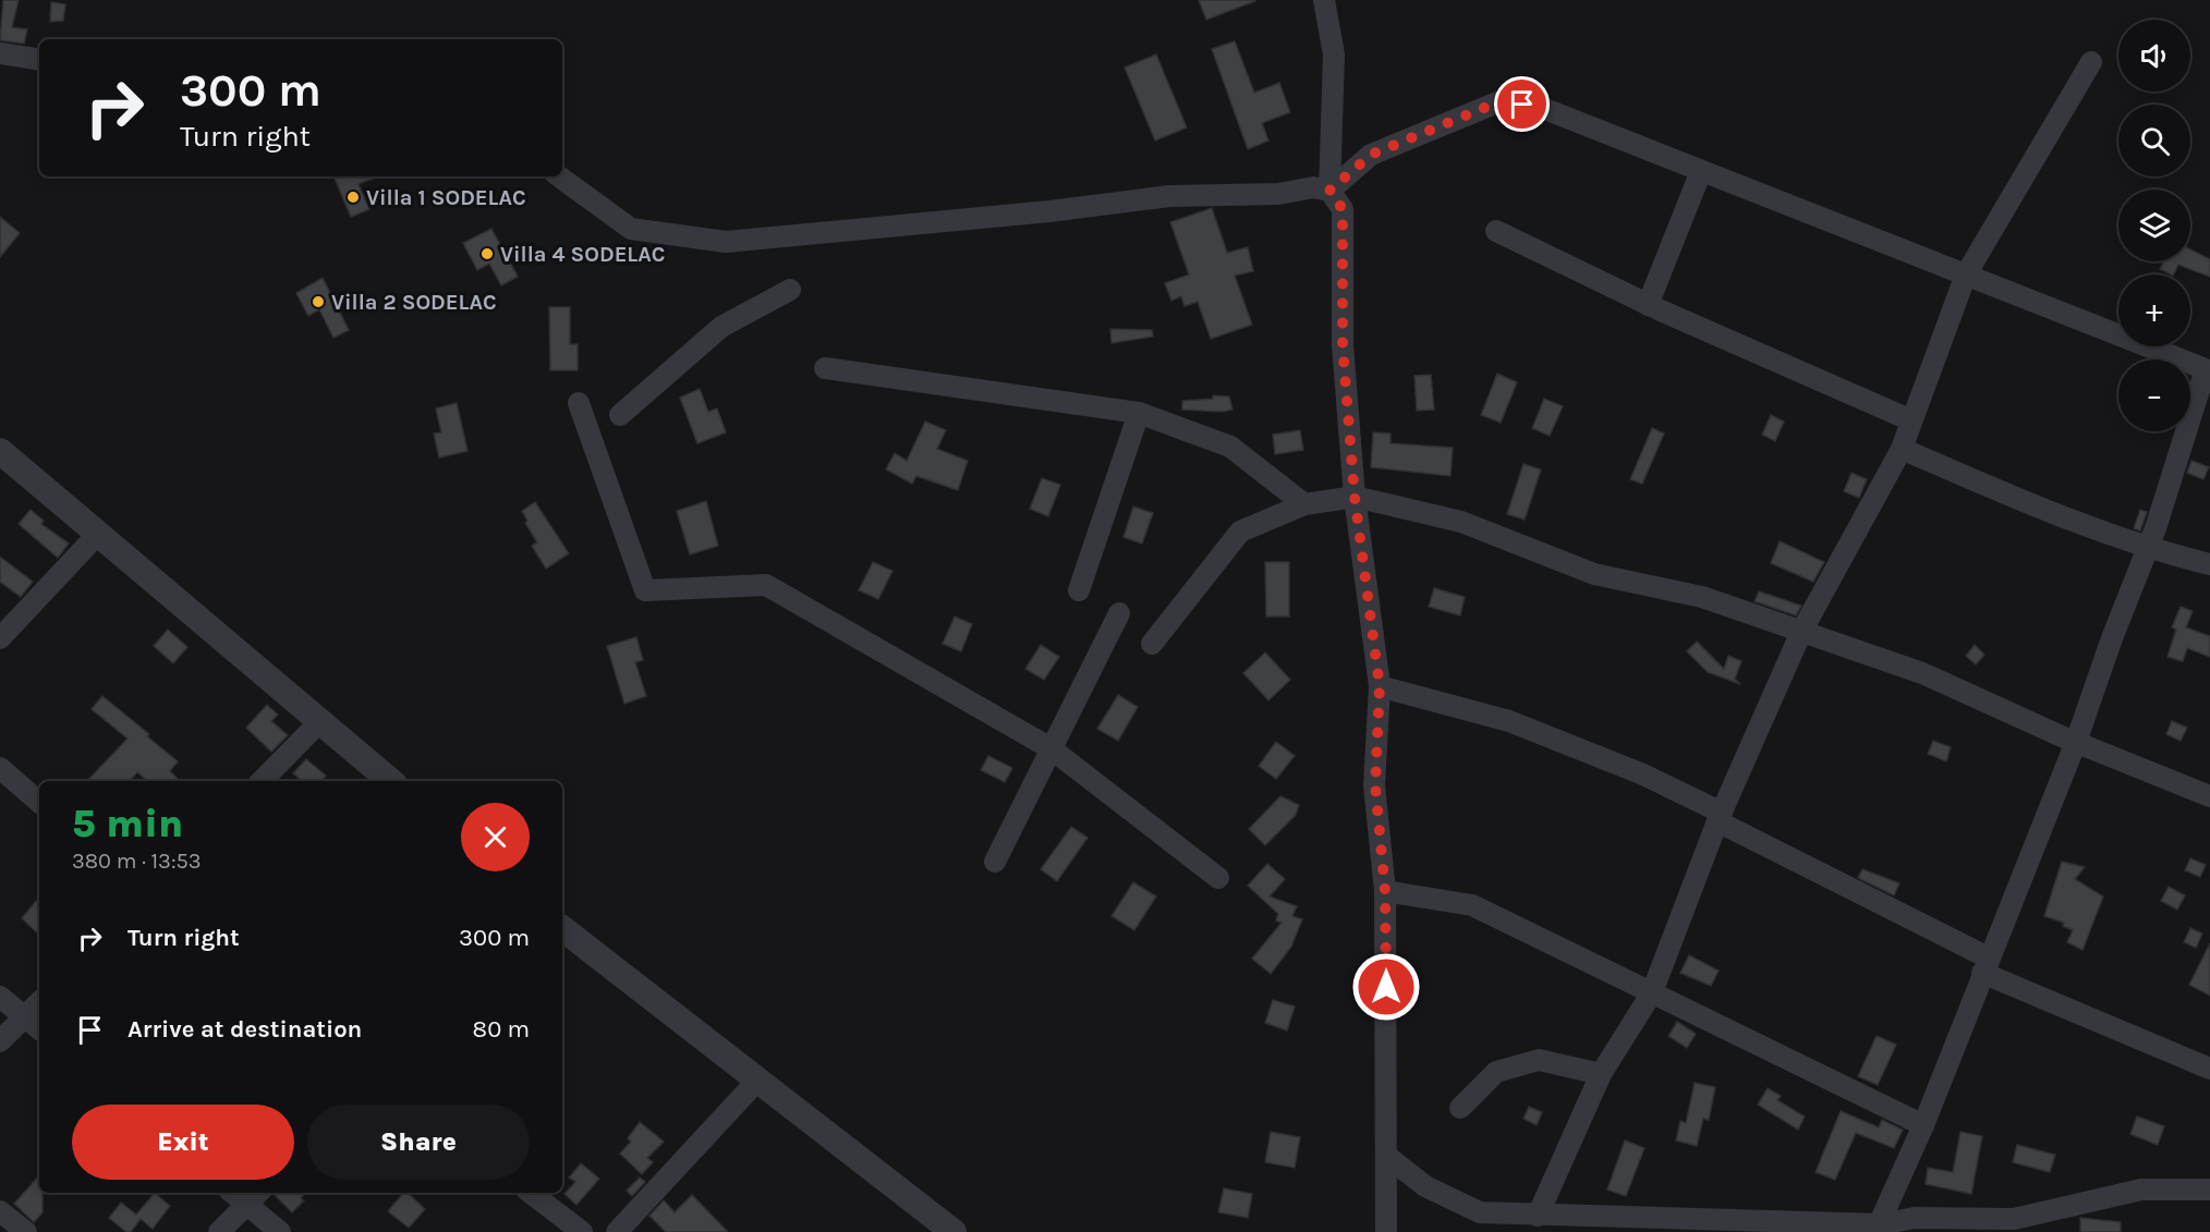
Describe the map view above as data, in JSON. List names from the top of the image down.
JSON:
{
  "places": ["Villa 1 SODELAC", "Villa 4 SODELAC", "Villa 2 SODELAC"],
  "page": {
    "map_buttons": ["+", "−"],
    "turn": ["300 m", "Turn right"],
    "heading": ["5 min", "380 m · 13:53"],
    "list": [
      {
        "name": "Turn right",
        "value": "300 m"
      },
      {
        "name": "Arrive at destination",
        "value": "80 m"
      }
    ],
    "buttons": ["Exit", "Share"]
  }
}
